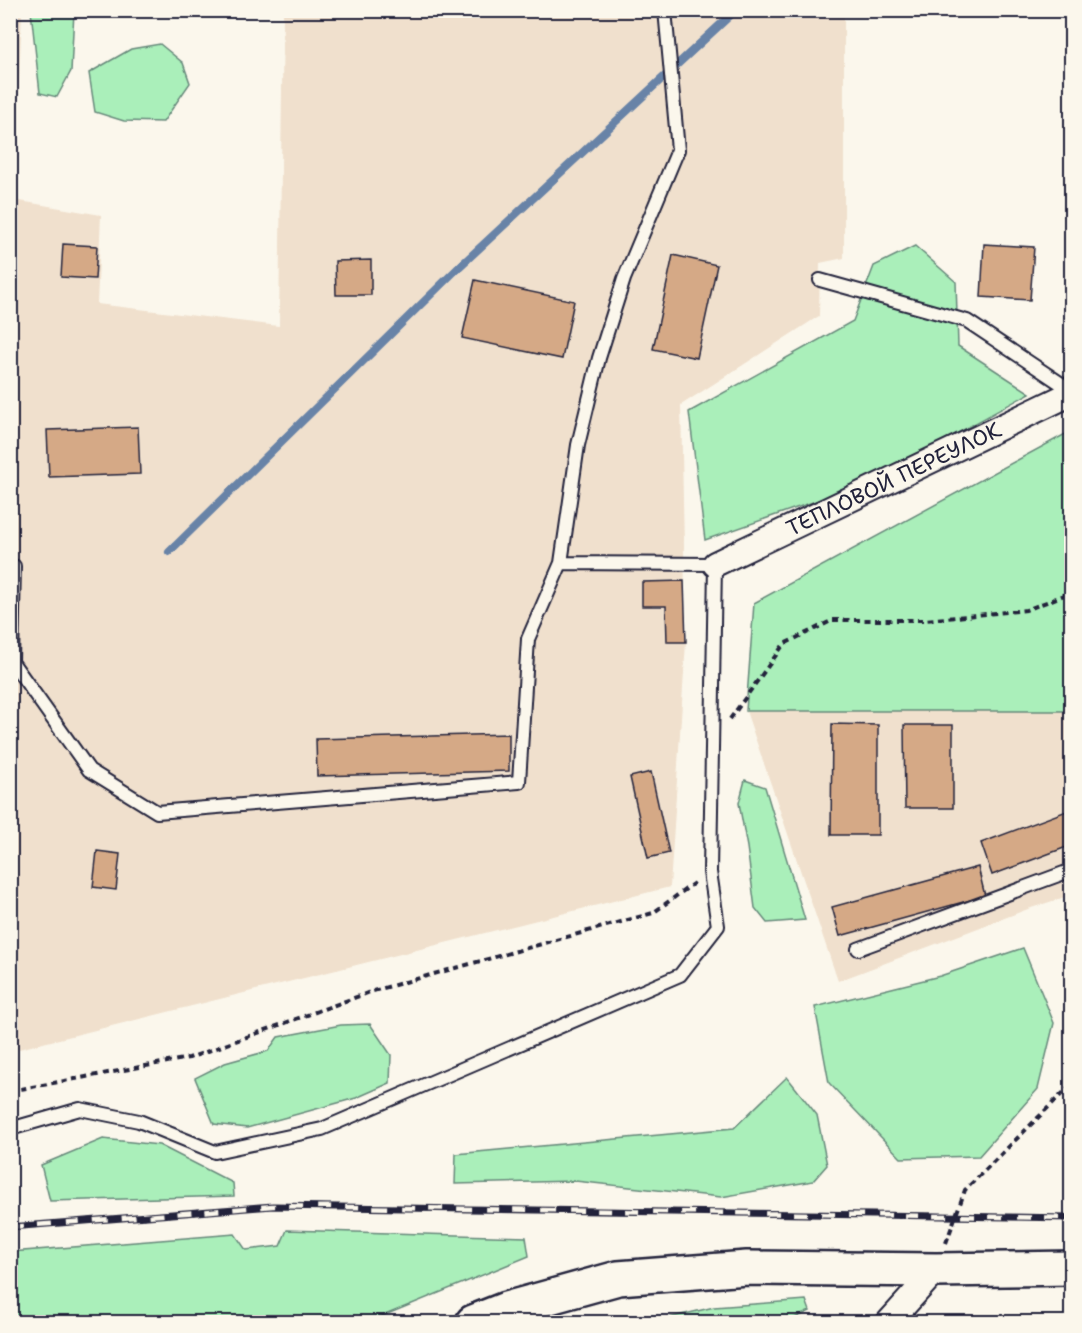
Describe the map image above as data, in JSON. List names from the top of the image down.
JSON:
{
  "streets": {
    "street": ["ТЕПЛОВОЙ ПЕРЕУЛОК"]
  }
}
